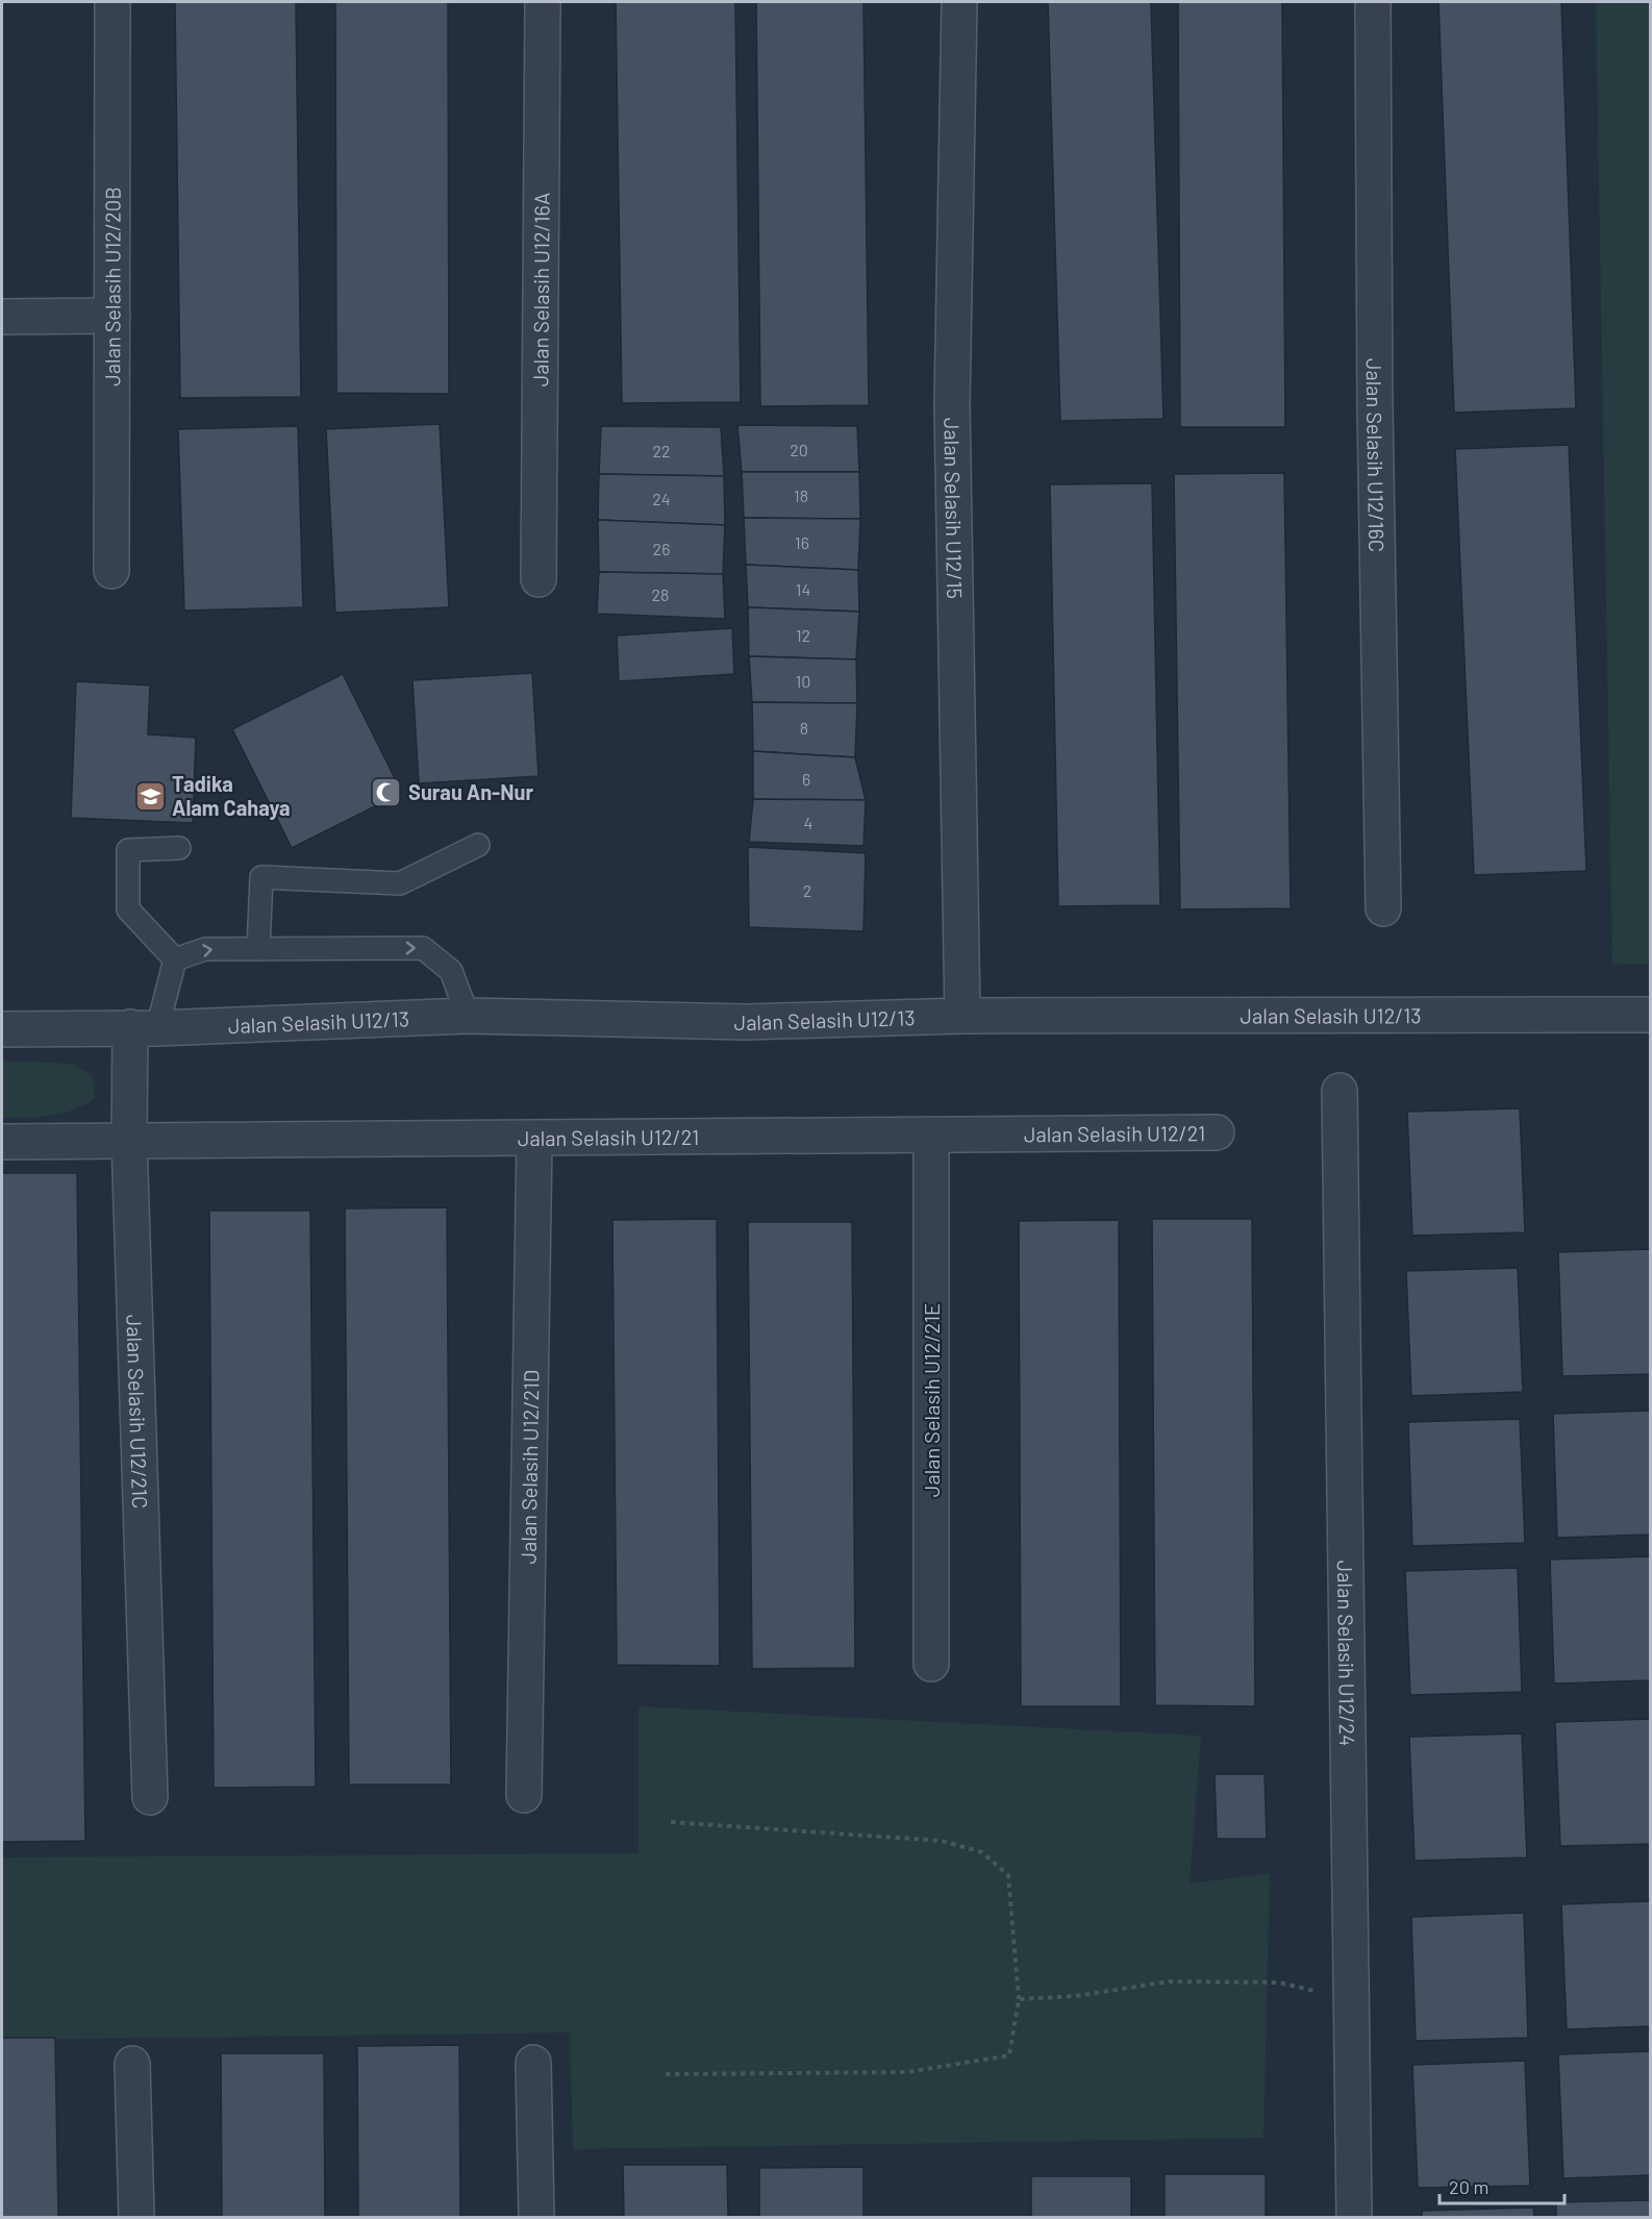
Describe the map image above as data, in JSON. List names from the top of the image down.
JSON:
{
  "streets": {
    "street": [
      "Jalan Selasih U12/20B",
      "Jalan Selasih U12/16A",
      "Jalan Selasih U12/16C",
      "Jalan Selasih U12/15",
      "Jalan Selasih U12/13",
      "Jalan Selasih U12/21",
      "Jalan Selasih U12/21E",
      "Jalan Selasih U12/21C",
      "Jalan Selasih U12/21D",
      "Jalan Selasih U12/24"
    ]
  },
  "crossings": [
    ["Jalan Selasih U12/15", "Jalan Selasih U12/13"],
    ["Jalan Selasih U12/13", "Jalan Selasih U12/21C"],
    ["Jalan Selasih U12/21", "Jalan Selasih U12/21E"],
    ["Jalan Selasih U12/21", "Jalan Selasih U12/21C"],
    ["Jalan Selasih U12/21", "Jalan Selasih U12/21D"]
  ],
  "places": {
    "mosque": ["Surau An-Nur"],
    "school or university": ["Tadika Alam Cahaya"]
  },
  "house_numbers": [
    "20",
    "22",
    "18",
    "24",
    "16",
    "26",
    "14",
    "28",
    "12",
    "10",
    "8",
    "6",
    "4",
    "2"
  ],
  "scale_bar": "20 m"
}
